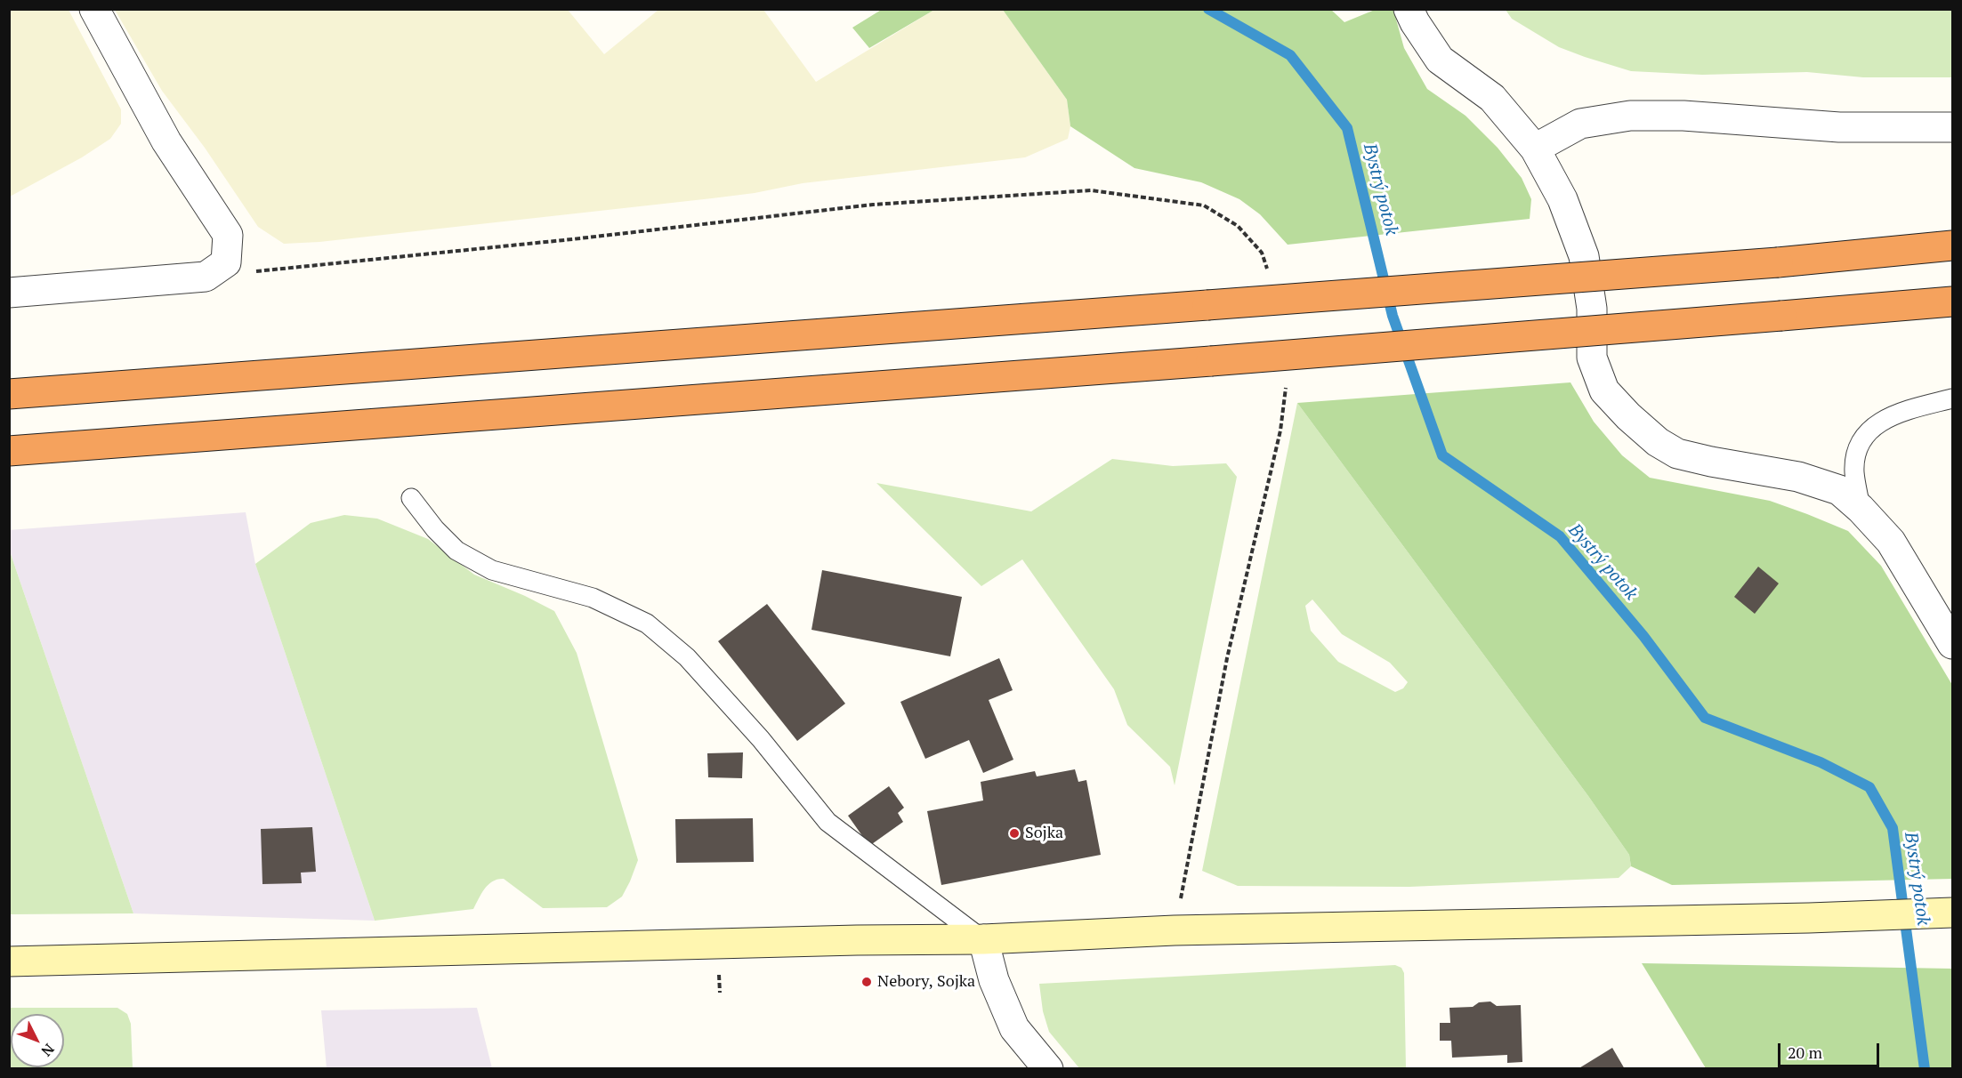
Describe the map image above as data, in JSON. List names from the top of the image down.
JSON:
{
  "water": ["Bystrý potok"],
  "places": ["Sojka", "Nebory, Sojka"],
  "scale_bar": "20 m",
  "north": "bottom right"
}
